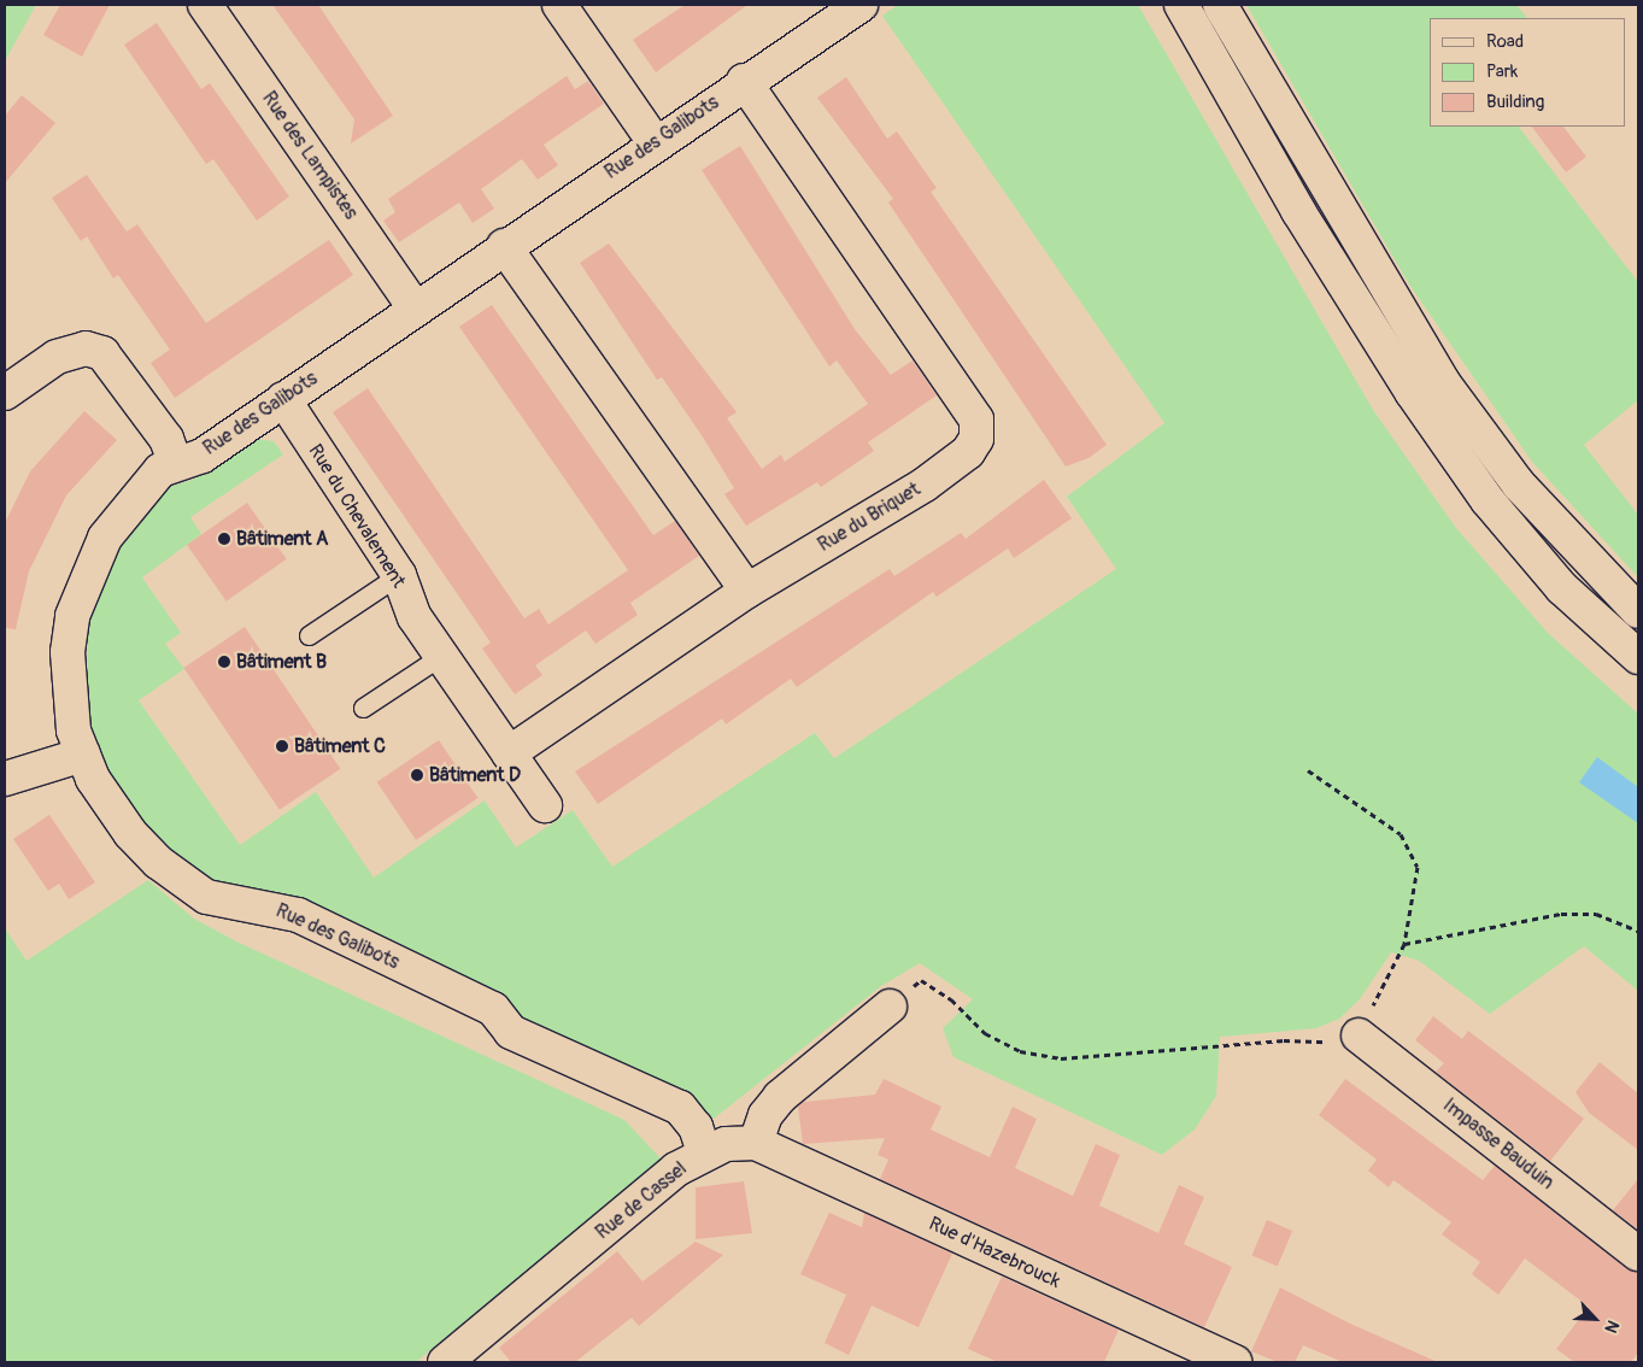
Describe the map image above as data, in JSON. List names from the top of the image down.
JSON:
{
  "streets": {
    "street": [
      "Rue des Galibots",
      "Rue des Lampistes",
      "Rue du Chevalement",
      "Rue du Briquet",
      "Impasse Bauduin",
      "Rue de Cassel",
      "Rue d'Hazebrouck"
    ]
  },
  "crossings": [
    ["Rue des Galibots", "Rue des Lampistes"],
    ["Rue des Galibots", "Rue du Chevalement"],
    ["Rue des Galibots", "Rue du Briquet"],
    ["Rue des Galibots", "Rue de Cassel"],
    ["Rue de Cassel", "Rue d'Hazebrouck"]
  ],
  "places": [
    "Bâtiment A",
    "Bâtiment B",
    "Bâtiment C",
    "Bâtiment D"
  ],
  "legend": ["Road", "Park", "Building"],
  "north": "bottom right"
}
